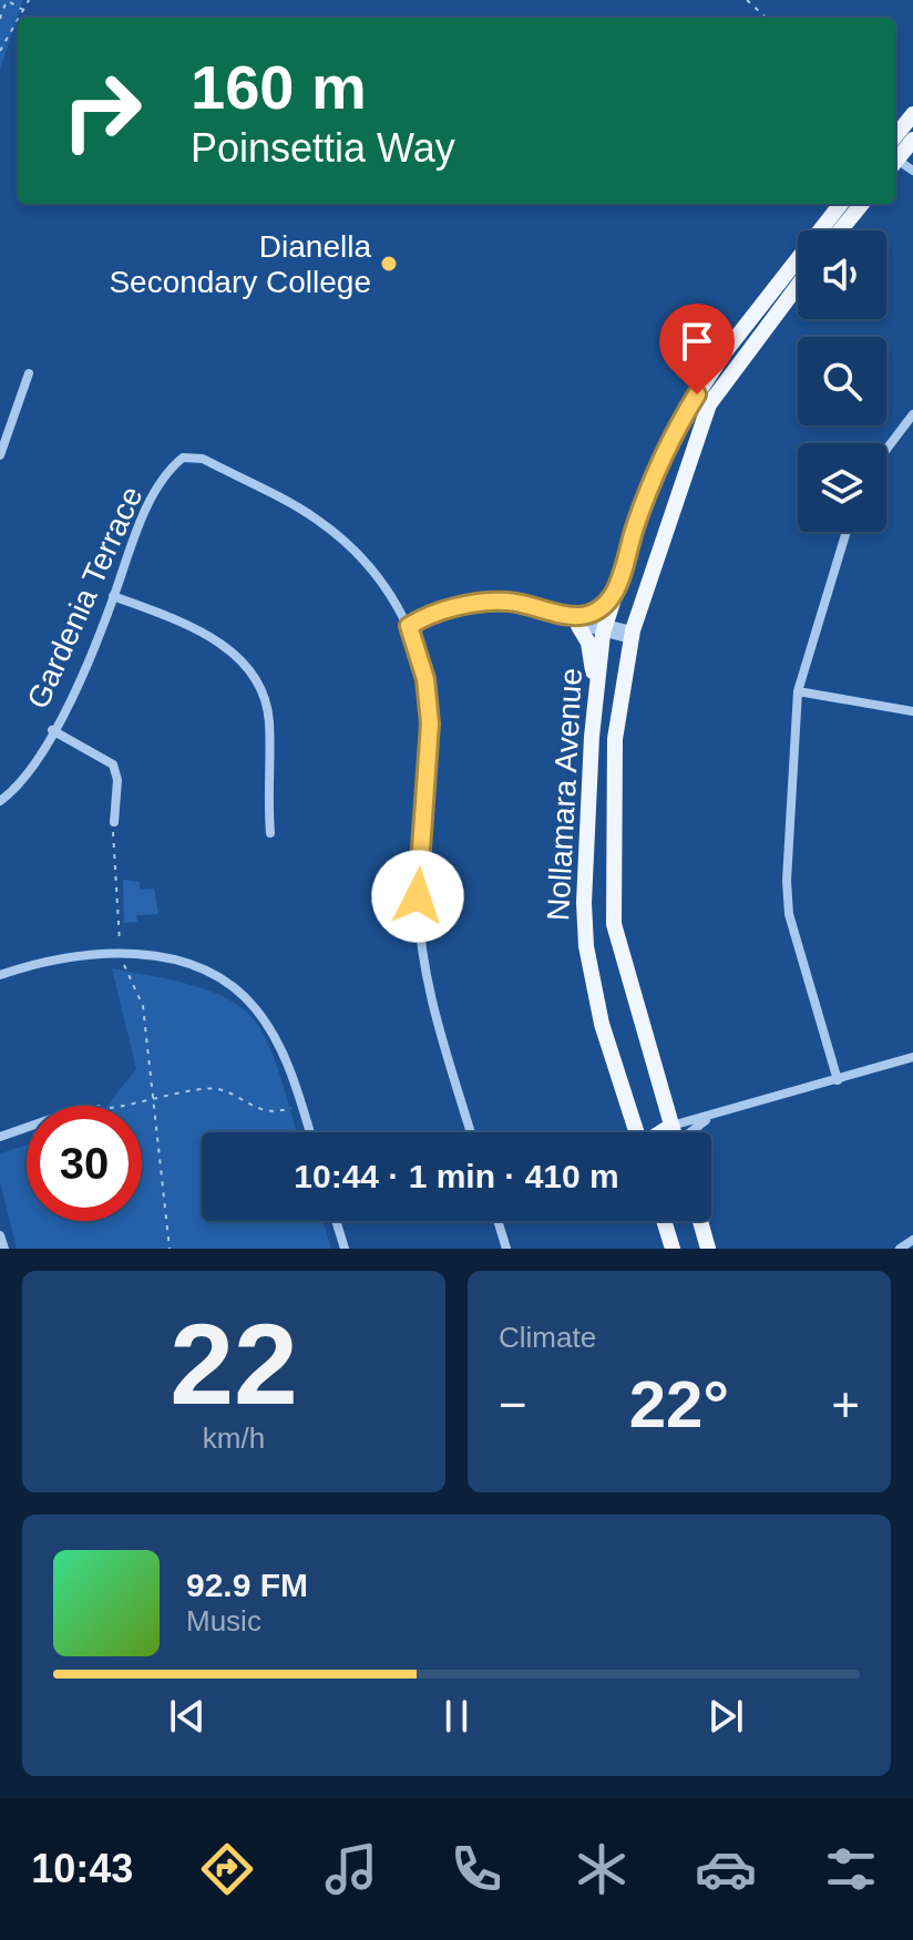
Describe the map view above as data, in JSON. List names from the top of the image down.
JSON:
{
  "streets": {
    "main road": ["Nollamara Avenue"],
    "street": ["Gardenia Terrace"]
  },
  "places": ["Dianella Secondary College"],
  "page": {
    "turn": ["160 m", "Poinsettia Way"],
    "limit": "30",
    "trip": "10:44 · 1 min · 410 m",
    "tile": [
      ["22", "km/h"],
      "Climate"
    ],
    "heat": ["−", "22°", "+"],
    "song": ["92.9 FM", "Music"],
    "tabs": "10:43"
  }
}
